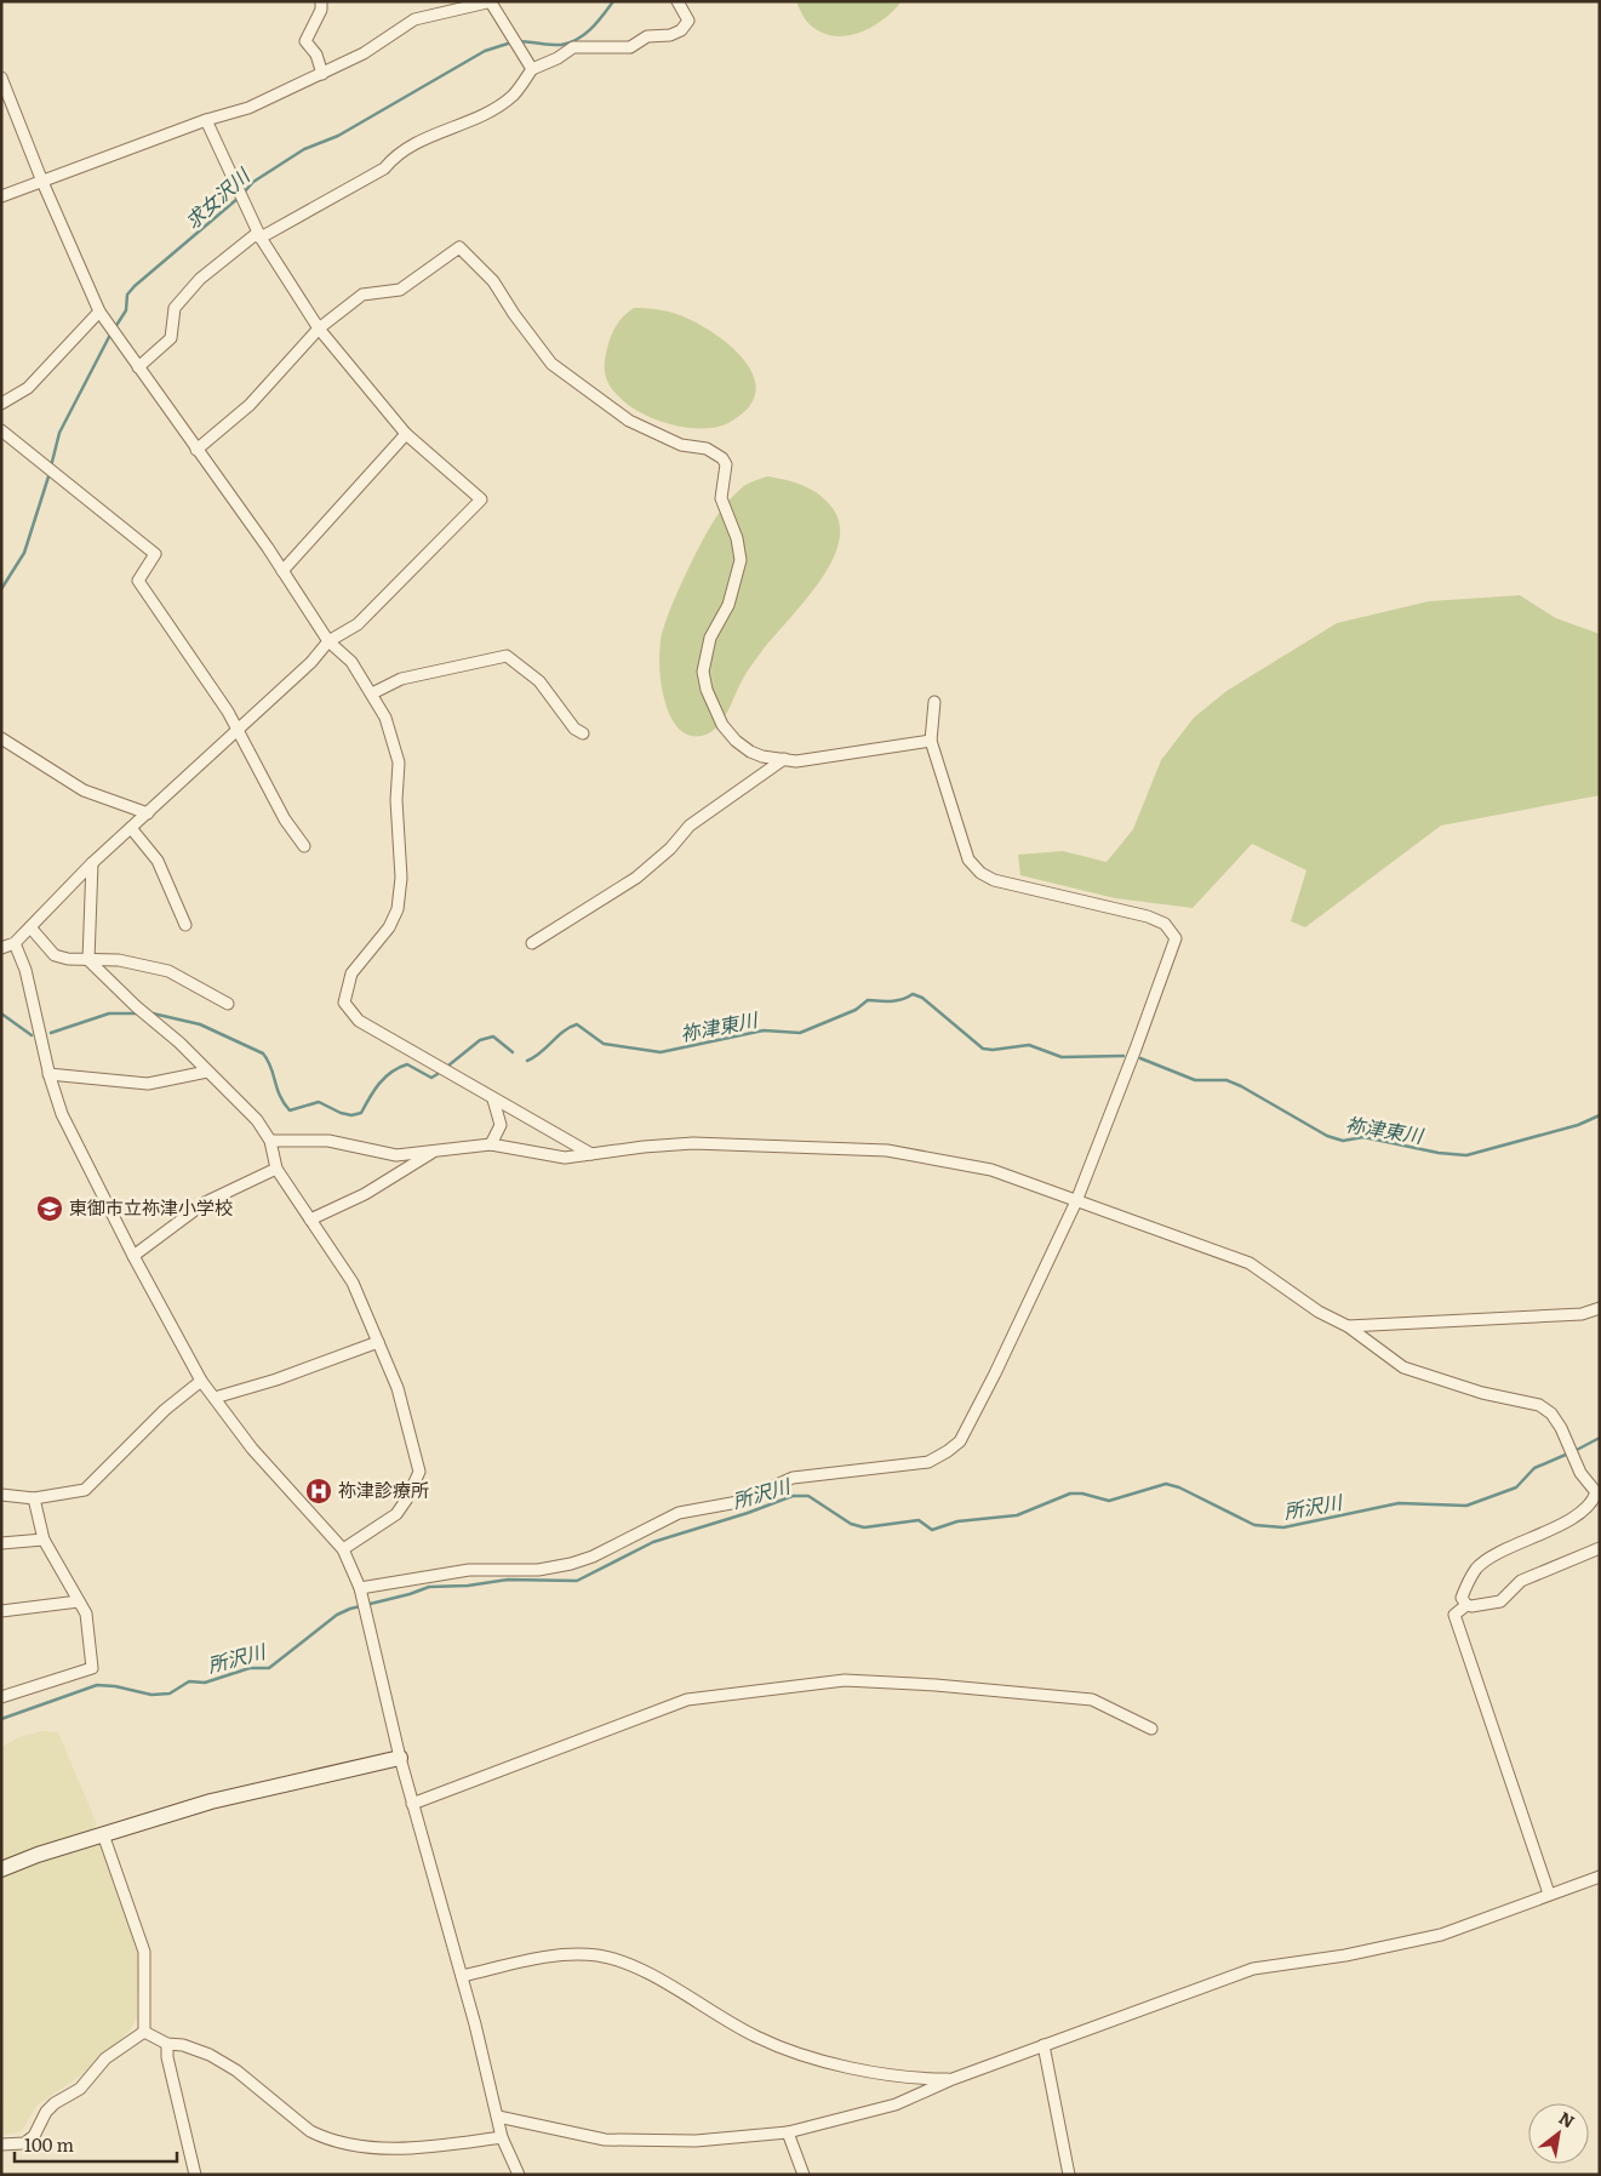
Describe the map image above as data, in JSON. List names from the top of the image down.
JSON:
{
  "water": ["求女沢川", "祢津東川", "所沢川"],
  "places": {
    "school or university": ["東御市立祢津小学校"],
    "hospital": ["祢津診療所"]
  },
  "scale_bar": "100 m",
  "north": "top right"
}
